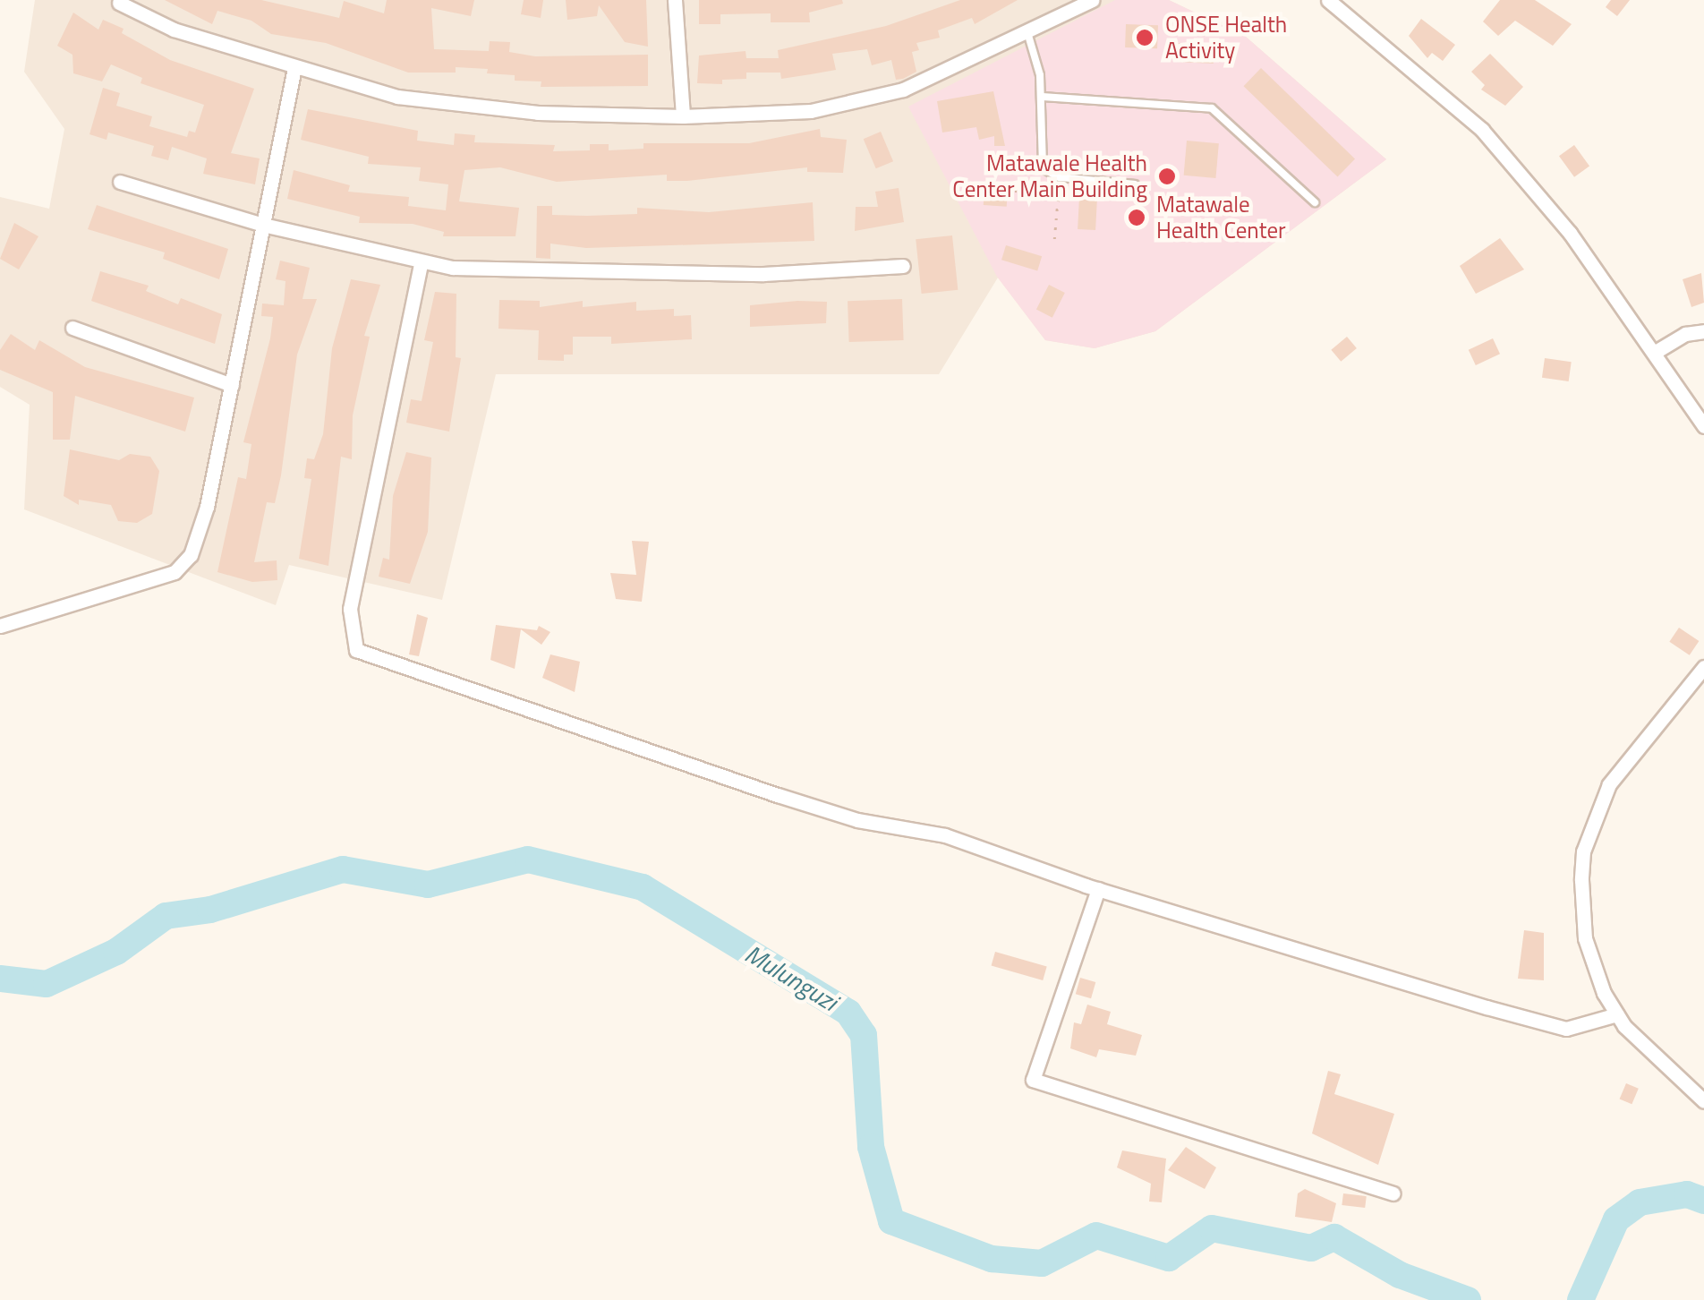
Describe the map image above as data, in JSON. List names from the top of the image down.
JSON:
{
  "water": ["Mulunguzi"],
  "places": ["ONSE Health Activity", "Matawale Health Center Main Building", "Matawale Health Center"]
}
